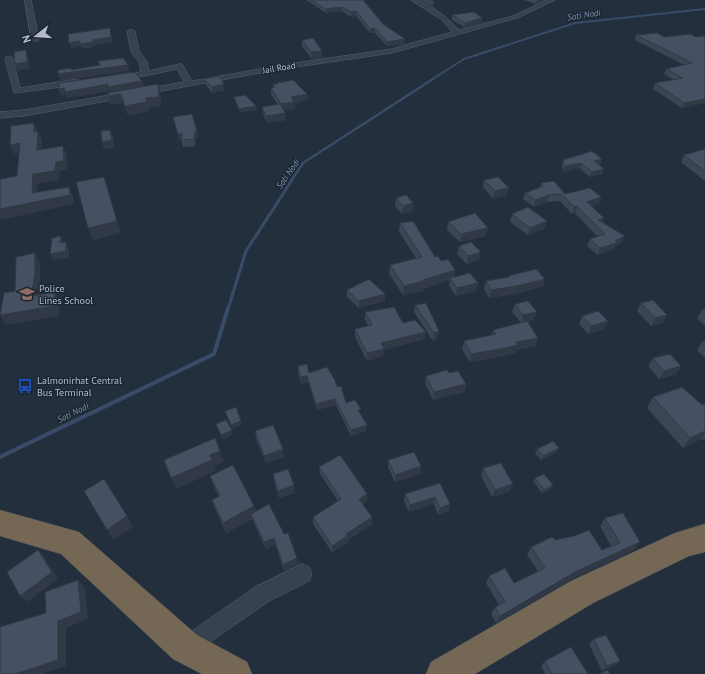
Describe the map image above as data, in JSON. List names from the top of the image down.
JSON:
{
  "streets": {
    "street": ["Jail Road"]
  },
  "water": ["Soti Nodi"],
  "places": {
    "school or university": ["Police Lines School"],
    "bus stop": ["Lalmonirhat Central Bus Terminal"]
  },
  "north": "left"
}
